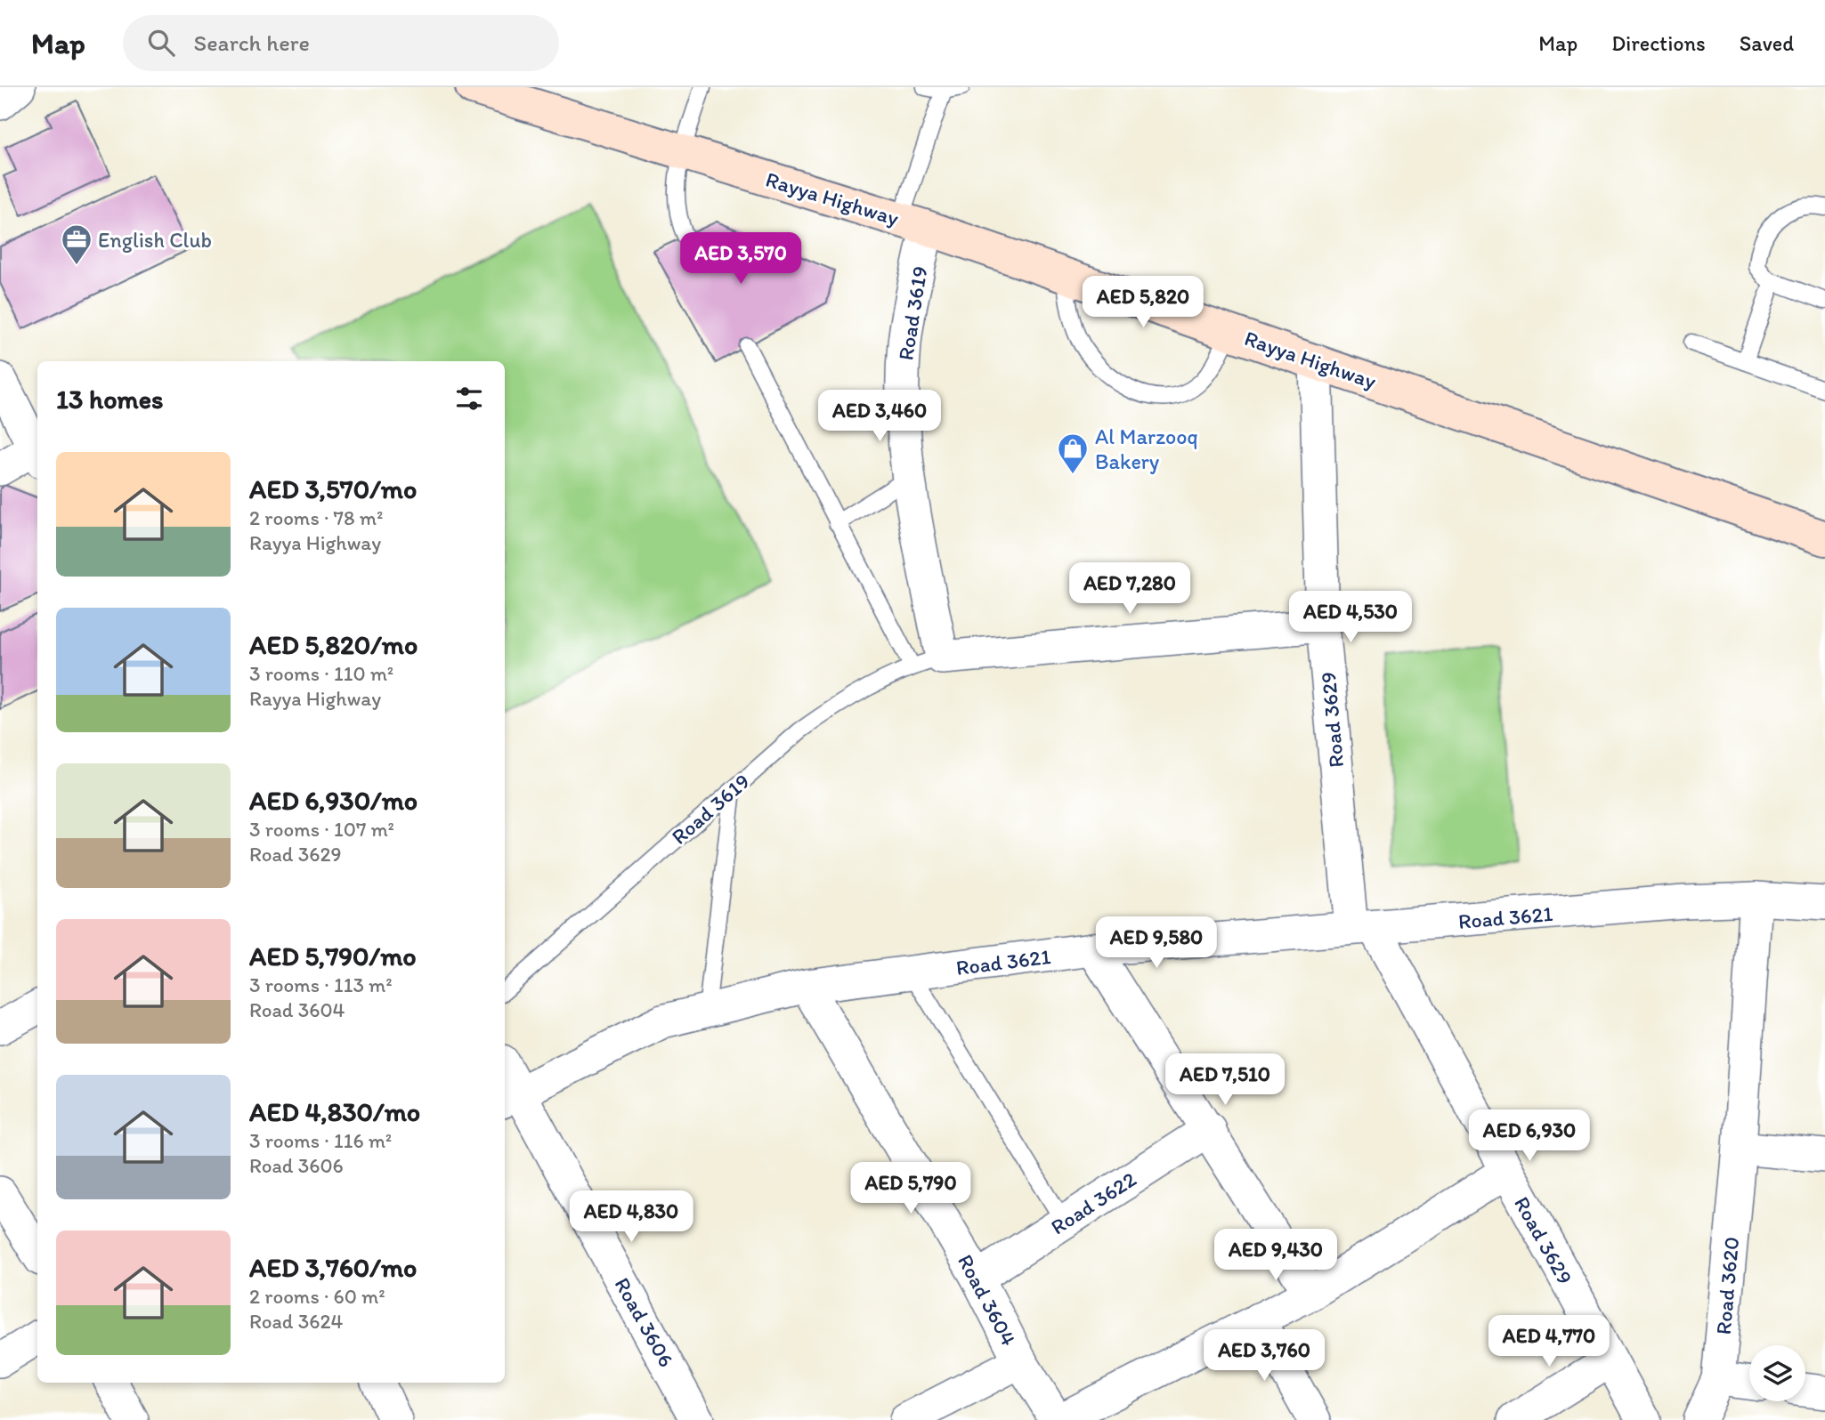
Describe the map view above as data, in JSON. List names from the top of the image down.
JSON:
{
  "streets": {
    "main road": ["Rayya Highway"],
    "street": [
      "Road 3619",
      "Road 3629",
      "Road 3621",
      "Road 3622",
      "Road 3620",
      "Road 3604",
      "Road 3606"
    ]
  },
  "crossings": [
    ["Rayya Highway", "Road 3619"],
    ["Rayya Highway", "Road 3629"],
    ["Road 3619", "Road 3629"],
    ["Road 3629", "Road 3621"],
    ["Road 3621", "Road 3620"],
    ["Road 3621", "Road 3604"],
    ["Road 3621", "Road 3606"],
    ["Road 3622", "Road 3604"]
  ],
  "places": {
    "office": ["English Club"],
    "shop": ["Al Marzooq Bakery"]
  },
  "page": {
    "header": "Map",
    "search": "Search here",
    "nav": ["Map", "Directions", "Saved"],
    "price": [
      "AED 3,570",
      "AED 5,820",
      "AED 3,460",
      "AED 7,280",
      "AED 4,530",
      "AED 9,580",
      "AED 7,510",
      "AED 6,930",
      "AED 5,790",
      "AED 4,830",
      "AED 9,430",
      "AED 4,770",
      "AED 3,760"
    ],
    "heading": "13 homes",
    "list": [
      {
        "name": "AED 3,570/mo",
        "note": "2 rooms · 78 m² · Rayya Highway"
      },
      {
        "name": "AED 5,820/mo",
        "note": "3 rooms · 110 m² · Rayya Highway"
      },
      {
        "name": "AED 6,930/mo",
        "note": "3 rooms · 107 m² · Road 3629"
      },
      {
        "name": "AED 5,790/mo",
        "note": "3 rooms · 113 m² · Road 3604"
      },
      {
        "name": "AED 4,830/mo",
        "note": "3 rooms · 116 m² · Road 3606"
      },
      {
        "name": "AED 3,760/mo",
        "note": "2 rooms · 60 m² · Road 3624"
      }
    ]
  }
}
